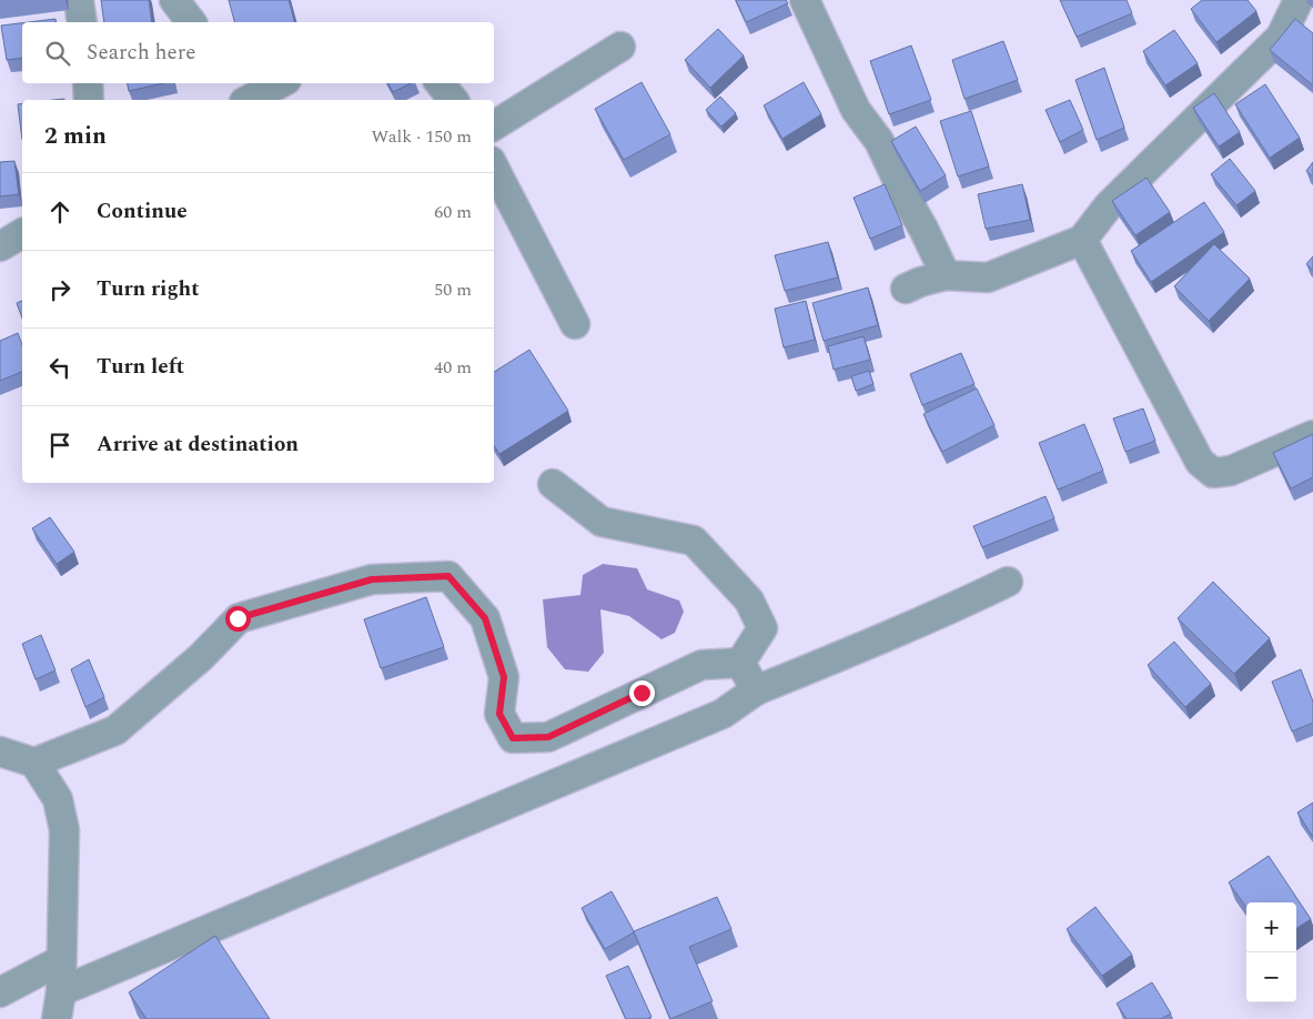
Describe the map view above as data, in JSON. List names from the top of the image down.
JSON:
{
  "page": {
    "search": "Search here",
    "heading": ["2 min", "Walk · 150 m"],
    "list": [
      ["Continue", "60 m"],
      ["Turn right", "50 m"],
      ["Turn left", "40 m"],
      "Arrive at destination"
    ],
    "map_buttons": ["+", "−"]
  }
}
